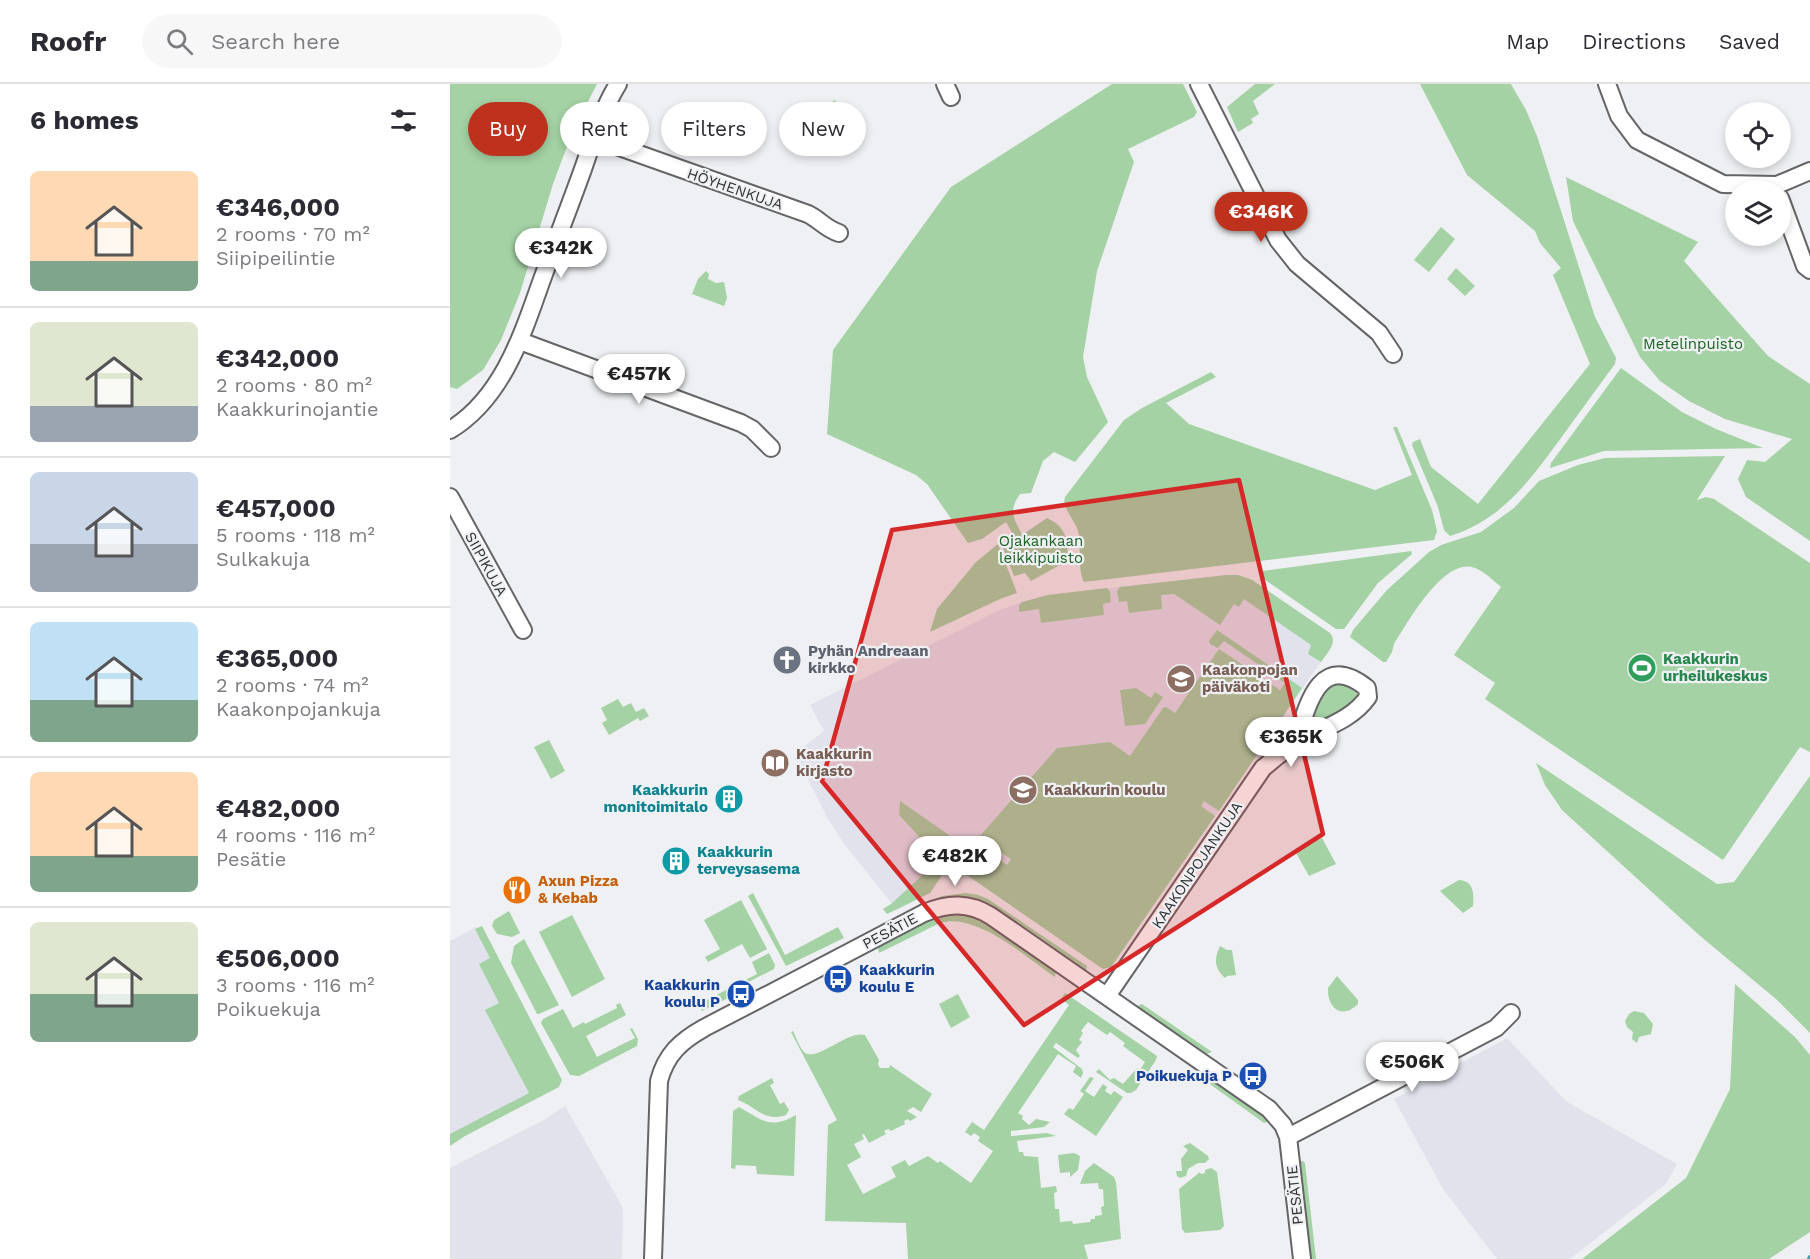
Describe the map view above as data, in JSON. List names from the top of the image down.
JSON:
{
  "streets": {
    "street": [
      "HÖYHENKUJA",
      "SIIPIKUJA",
      "KAAKONPOJANKUJA",
      "PESÄTIE"
    ]
  },
  "crossings": [
    ["KAAKONPOJANKUJA", "PESÄTIE"]
  ],
  "parks": ["Metelinpuisto", "Ojakankaan leikkipuisto"],
  "places": {
    "church": ["Pyhän Andreaan kirkko"],
    "sports": ["Kaakkurin urheilukeskus"],
    "school or university": ["Kaakonpojan päiväkoti", "Kaakkurin koulu"],
    "library": ["Kaakkurin kirjasto"],
    "building": ["Kaakkurin monitoimitalo", "Kaakkurin terveysasema"],
    "restaurant": ["Axun Pizza & Kebab"],
    "bus stop": ["Kaakkurin koulu E", "Kaakkurin koulu P", "Poikuekuja P"]
  },
  "page": {
    "header": "Roofr",
    "search": "Search here",
    "nav": ["Map", "Directions", "Saved"],
    "heading": "6 homes",
    "chip": [
      "Buy",
      "Rent",
      "Filters",
      "New"
    ],
    "list": [
      {
        "name": "€346,000",
        "note": "2 rooms · 70 m² · Siipipeilintie"
      },
      {
        "name": "€342,000",
        "note": "2 rooms · 80 m² · Kaakkurinojantie"
      },
      {
        "name": "€457,000",
        "note": "5 rooms · 118 m² · Sulkakuja"
      },
      {
        "name": "€365,000",
        "note": "2 rooms · 74 m² · Kaakonpojankuja"
      },
      {
        "name": "€482,000",
        "note": "4 rooms · 116 m² · Pesätie"
      },
      {
        "name": "€506,000",
        "note": "3 rooms · 116 m² · Poikuekuja"
      }
    ],
    "price": [
      "€346K",
      "€342K",
      "€457K",
      "€365K",
      "€482K",
      "€506K"
    ]
  }
}
